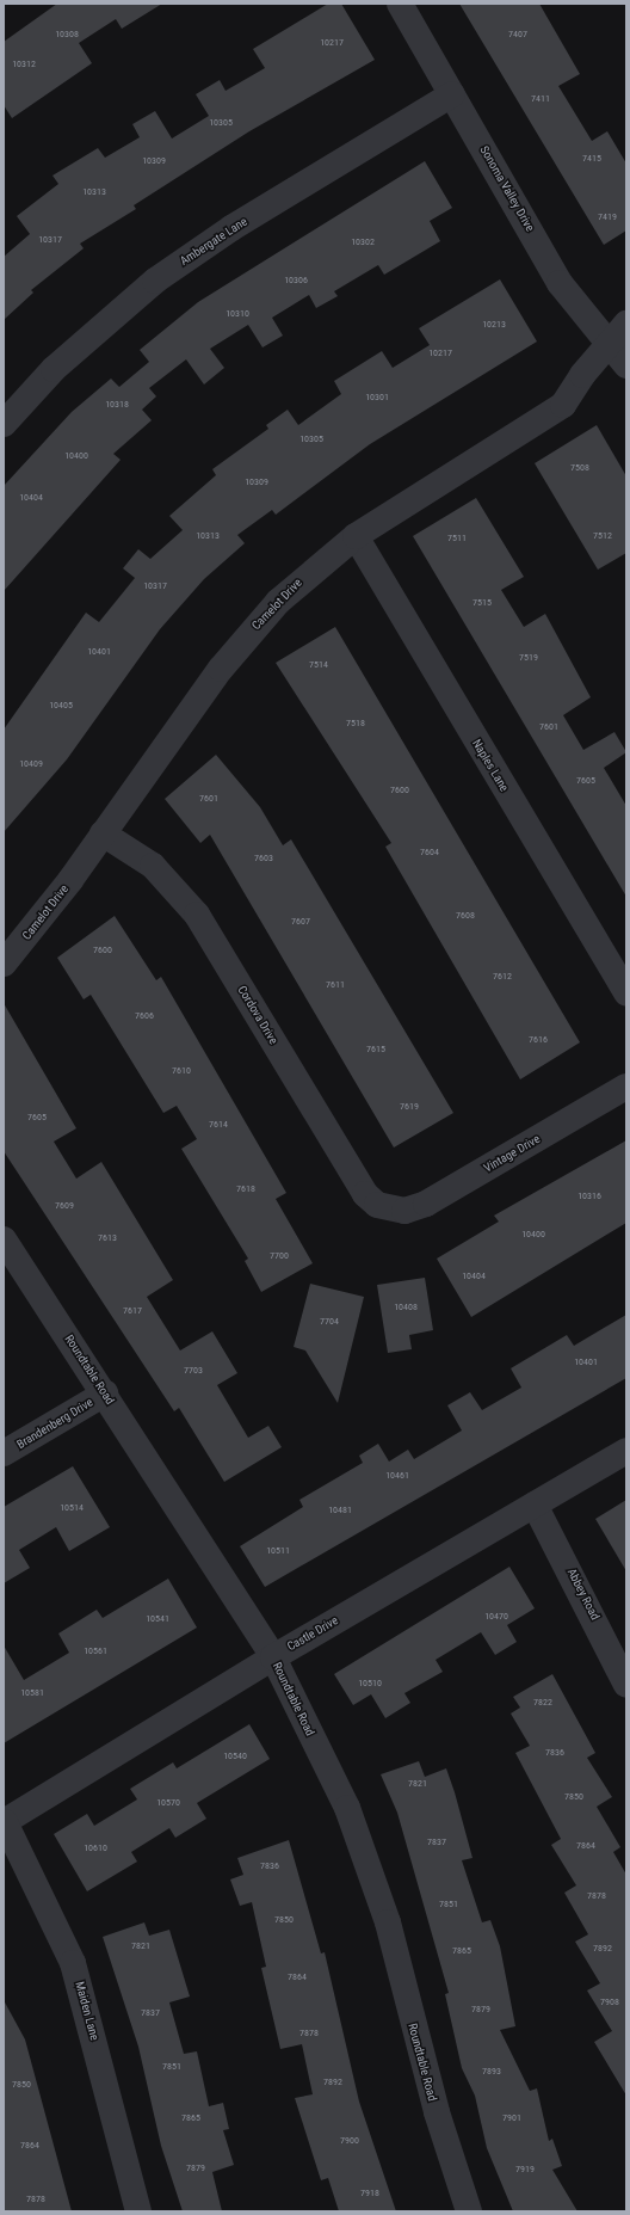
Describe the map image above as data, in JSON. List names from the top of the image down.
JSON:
{
  "streets": {
    "street": [
      "Sonoma Valley Drive",
      "Ambergate Lane",
      "Camelot Drive",
      "Naples Lane",
      "Cordova Drive",
      "Vintage Drive",
      "Roundtable Road",
      "Brandenberg Drive",
      "Abbey Road",
      "Castle Drive",
      "Maiden Lane"
    ]
  },
  "crossings": [
    ["Sonoma Valley Drive", "Ambergate Lane"],
    ["Sonoma Valley Drive", "Camelot Drive"],
    ["Camelot Drive", "Naples Lane"],
    ["Camelot Drive", "Cordova Drive"],
    ["Cordova Drive", "Vintage Drive"],
    ["Roundtable Road", "Brandenberg Drive"],
    ["Roundtable Road", "Castle Drive"],
    ["Abbey Road", "Castle Drive"],
    ["Castle Drive", "Maiden Lane"]
  ],
  "house_numbers": [
    "10308",
    "7407",
    "10217",
    "10312",
    "7411",
    "10305",
    "7415",
    "10309",
    "10313",
    "7419",
    "10317",
    "10302",
    "10306",
    "10310",
    "10213",
    "10217",
    "10301",
    "10318",
    "10305",
    "10400",
    "7508",
    "10309",
    "10404",
    "10313",
    "7512",
    "7511",
    "10317",
    "7515",
    "10401",
    "7519",
    "7514",
    "10405",
    "7518",
    "7601",
    "10409",
    "7605",
    "7600",
    "7601",
    "7604",
    "7603",
    "7608",
    "7607",
    "7600",
    "7612",
    "7611",
    "7606",
    "7616",
    "7615",
    "7610",
    "7619",
    "7605",
    "7614",
    "7618",
    "10316",
    "7609",
    "10400",
    "7613",
    "7700",
    "10404",
    "10408",
    "7617",
    "7704",
    "10401",
    "7703",
    "10461",
    "10514",
    "10481",
    "10511",
    "10470",
    "10541",
    "10561",
    "10510",
    "10581",
    "7822",
    "7836",
    "10540",
    "7821",
    "7850",
    "10570",
    "7837",
    "7864",
    "10610",
    "7836",
    "7878",
    "7851",
    "7850",
    "7821",
    "7892",
    "7865",
    "7864",
    "7908",
    "7879",
    "7837",
    "7878",
    "7851",
    "7893",
    "7892",
    "7850",
    "7865",
    "7901",
    "7900",
    "7864",
    "7879",
    "7919",
    "7918",
    "7878"
  ]
}
